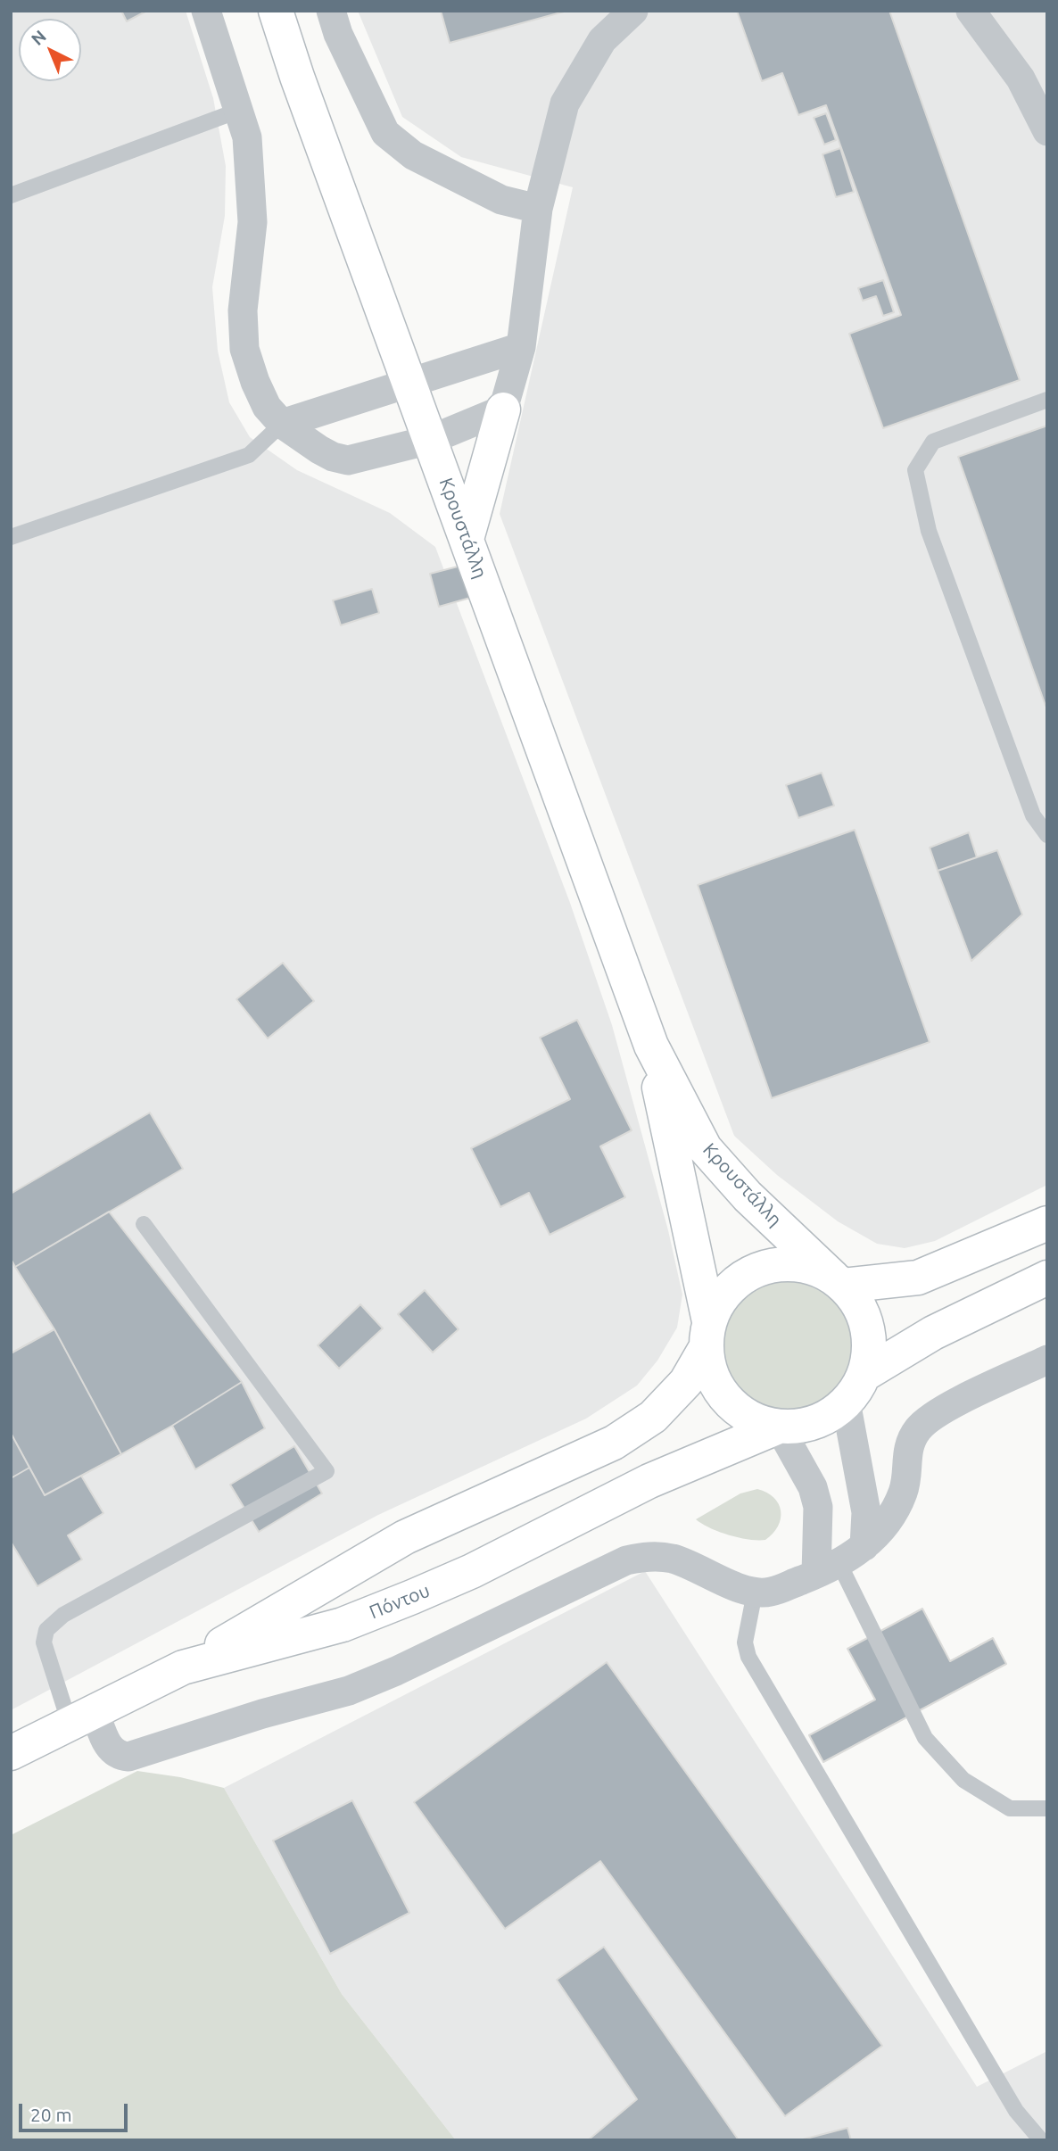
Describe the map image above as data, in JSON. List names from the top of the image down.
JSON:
{
  "streets": {
    "street": ["Κρουστάλλη", "Πόντου"]
  },
  "crossings": [
    ["Κρουστάλλη", "Πόντου"]
  ],
  "scale_bar": "20 m",
  "north": "top left"
}
